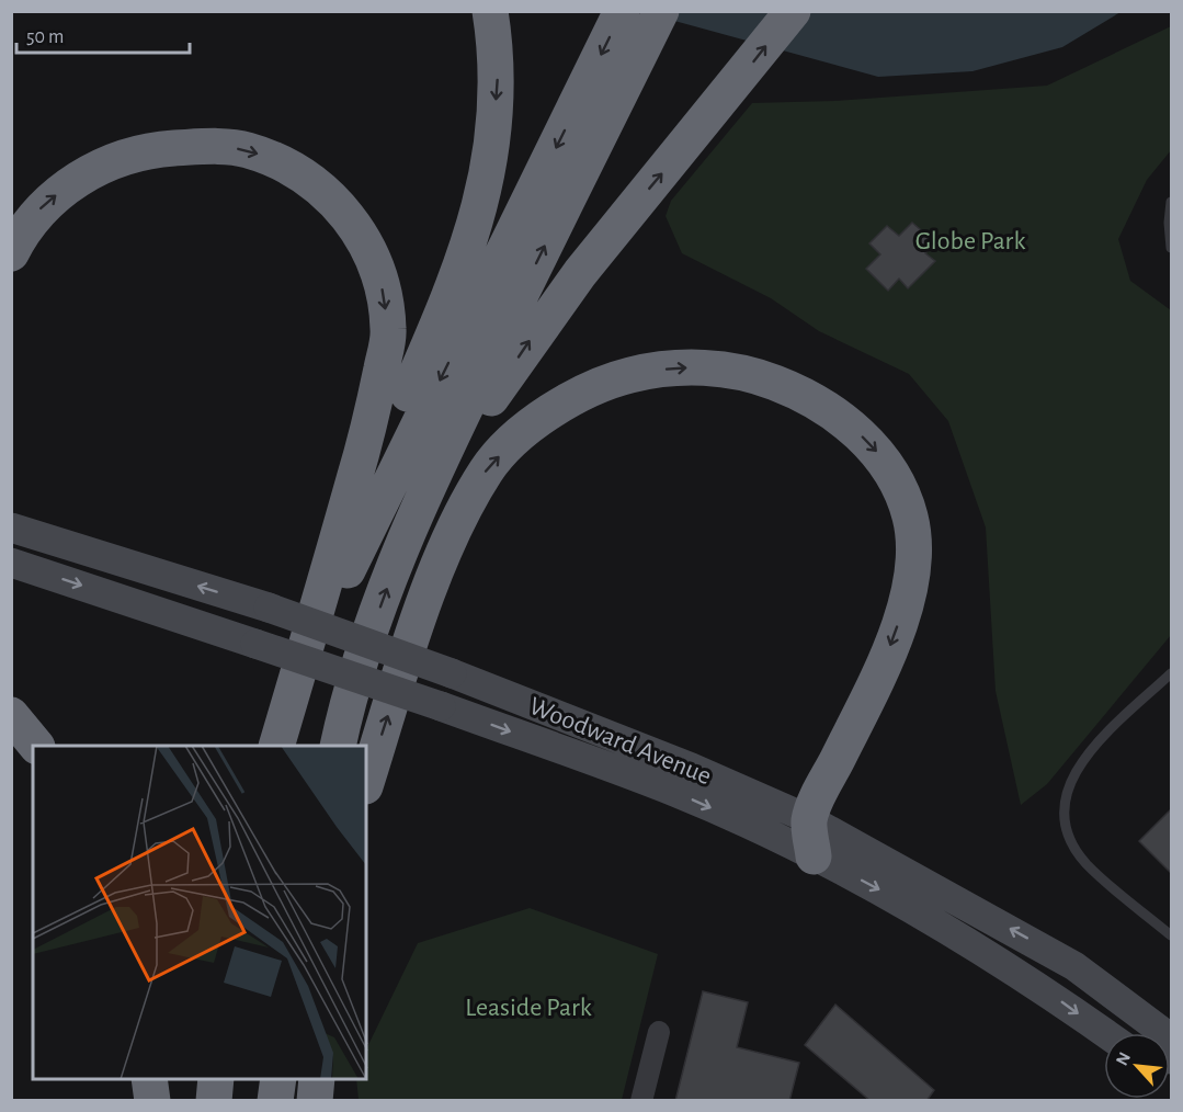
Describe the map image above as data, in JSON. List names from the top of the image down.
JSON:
{
  "streets": {
    "main road": ["Woodward Avenue"]
  },
  "parks": ["Globe Park", "Leaside Park"],
  "scale_bar": "50 m",
  "north": "top left"
}
